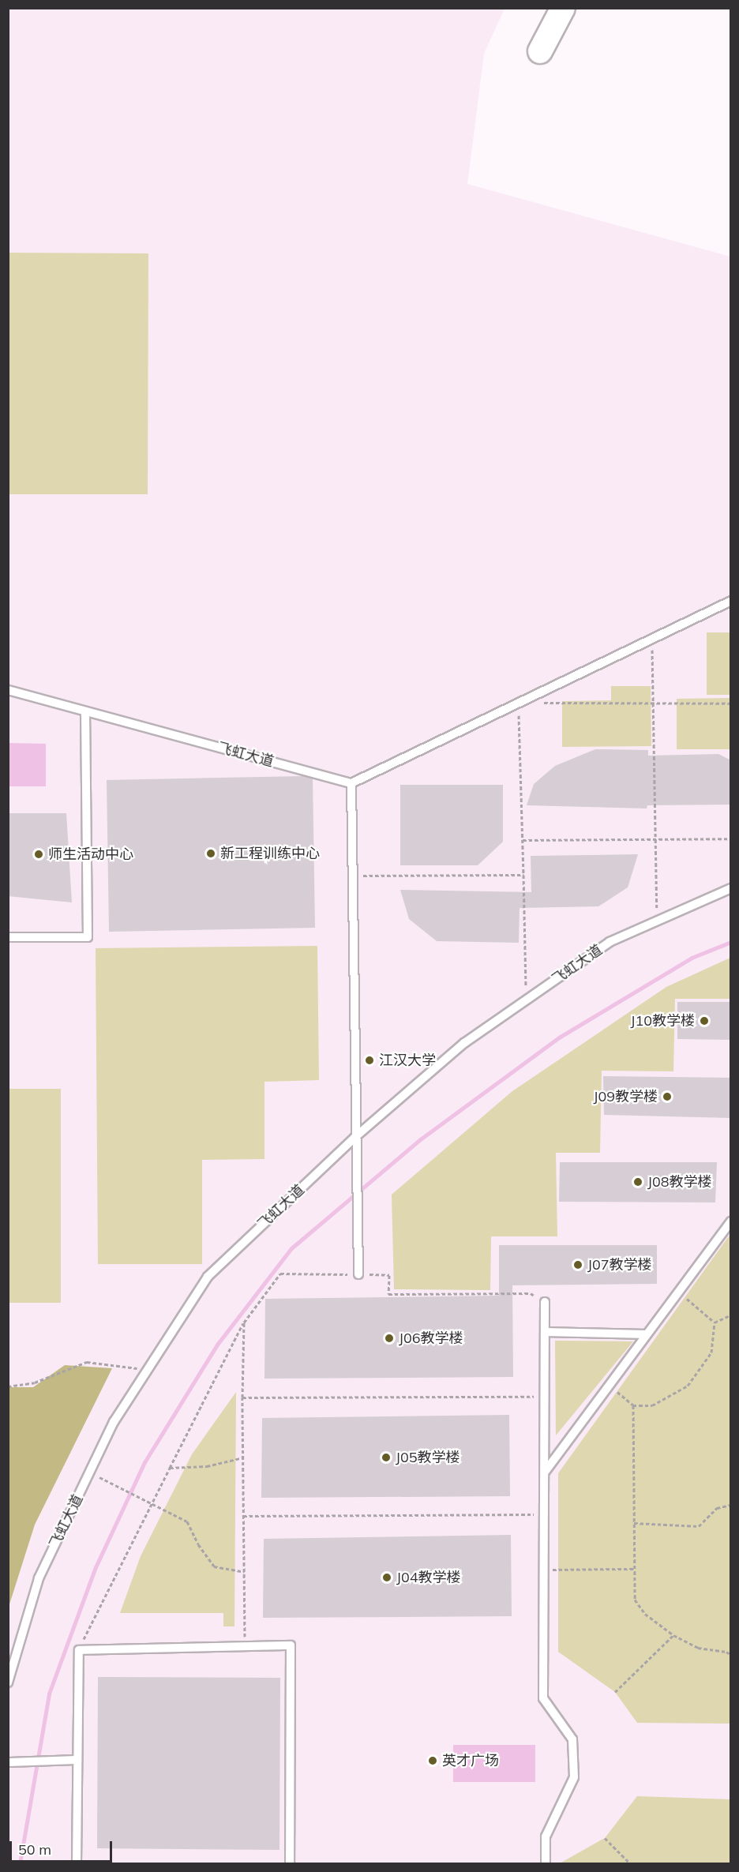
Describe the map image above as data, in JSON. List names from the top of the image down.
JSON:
{
  "streets": {
    "lane": ["飞虹大道"]
  },
  "places": [
    "新工程训练中心",
    "师生活动中心",
    "J10教学楼",
    "江汉大学",
    "J09教学楼",
    "J08教学楼",
    "J07教学楼",
    "J06教学楼",
    "J05教学楼",
    "J04教学楼",
    "英才广场"
  ],
  "scale_bar": "50 m"
}
